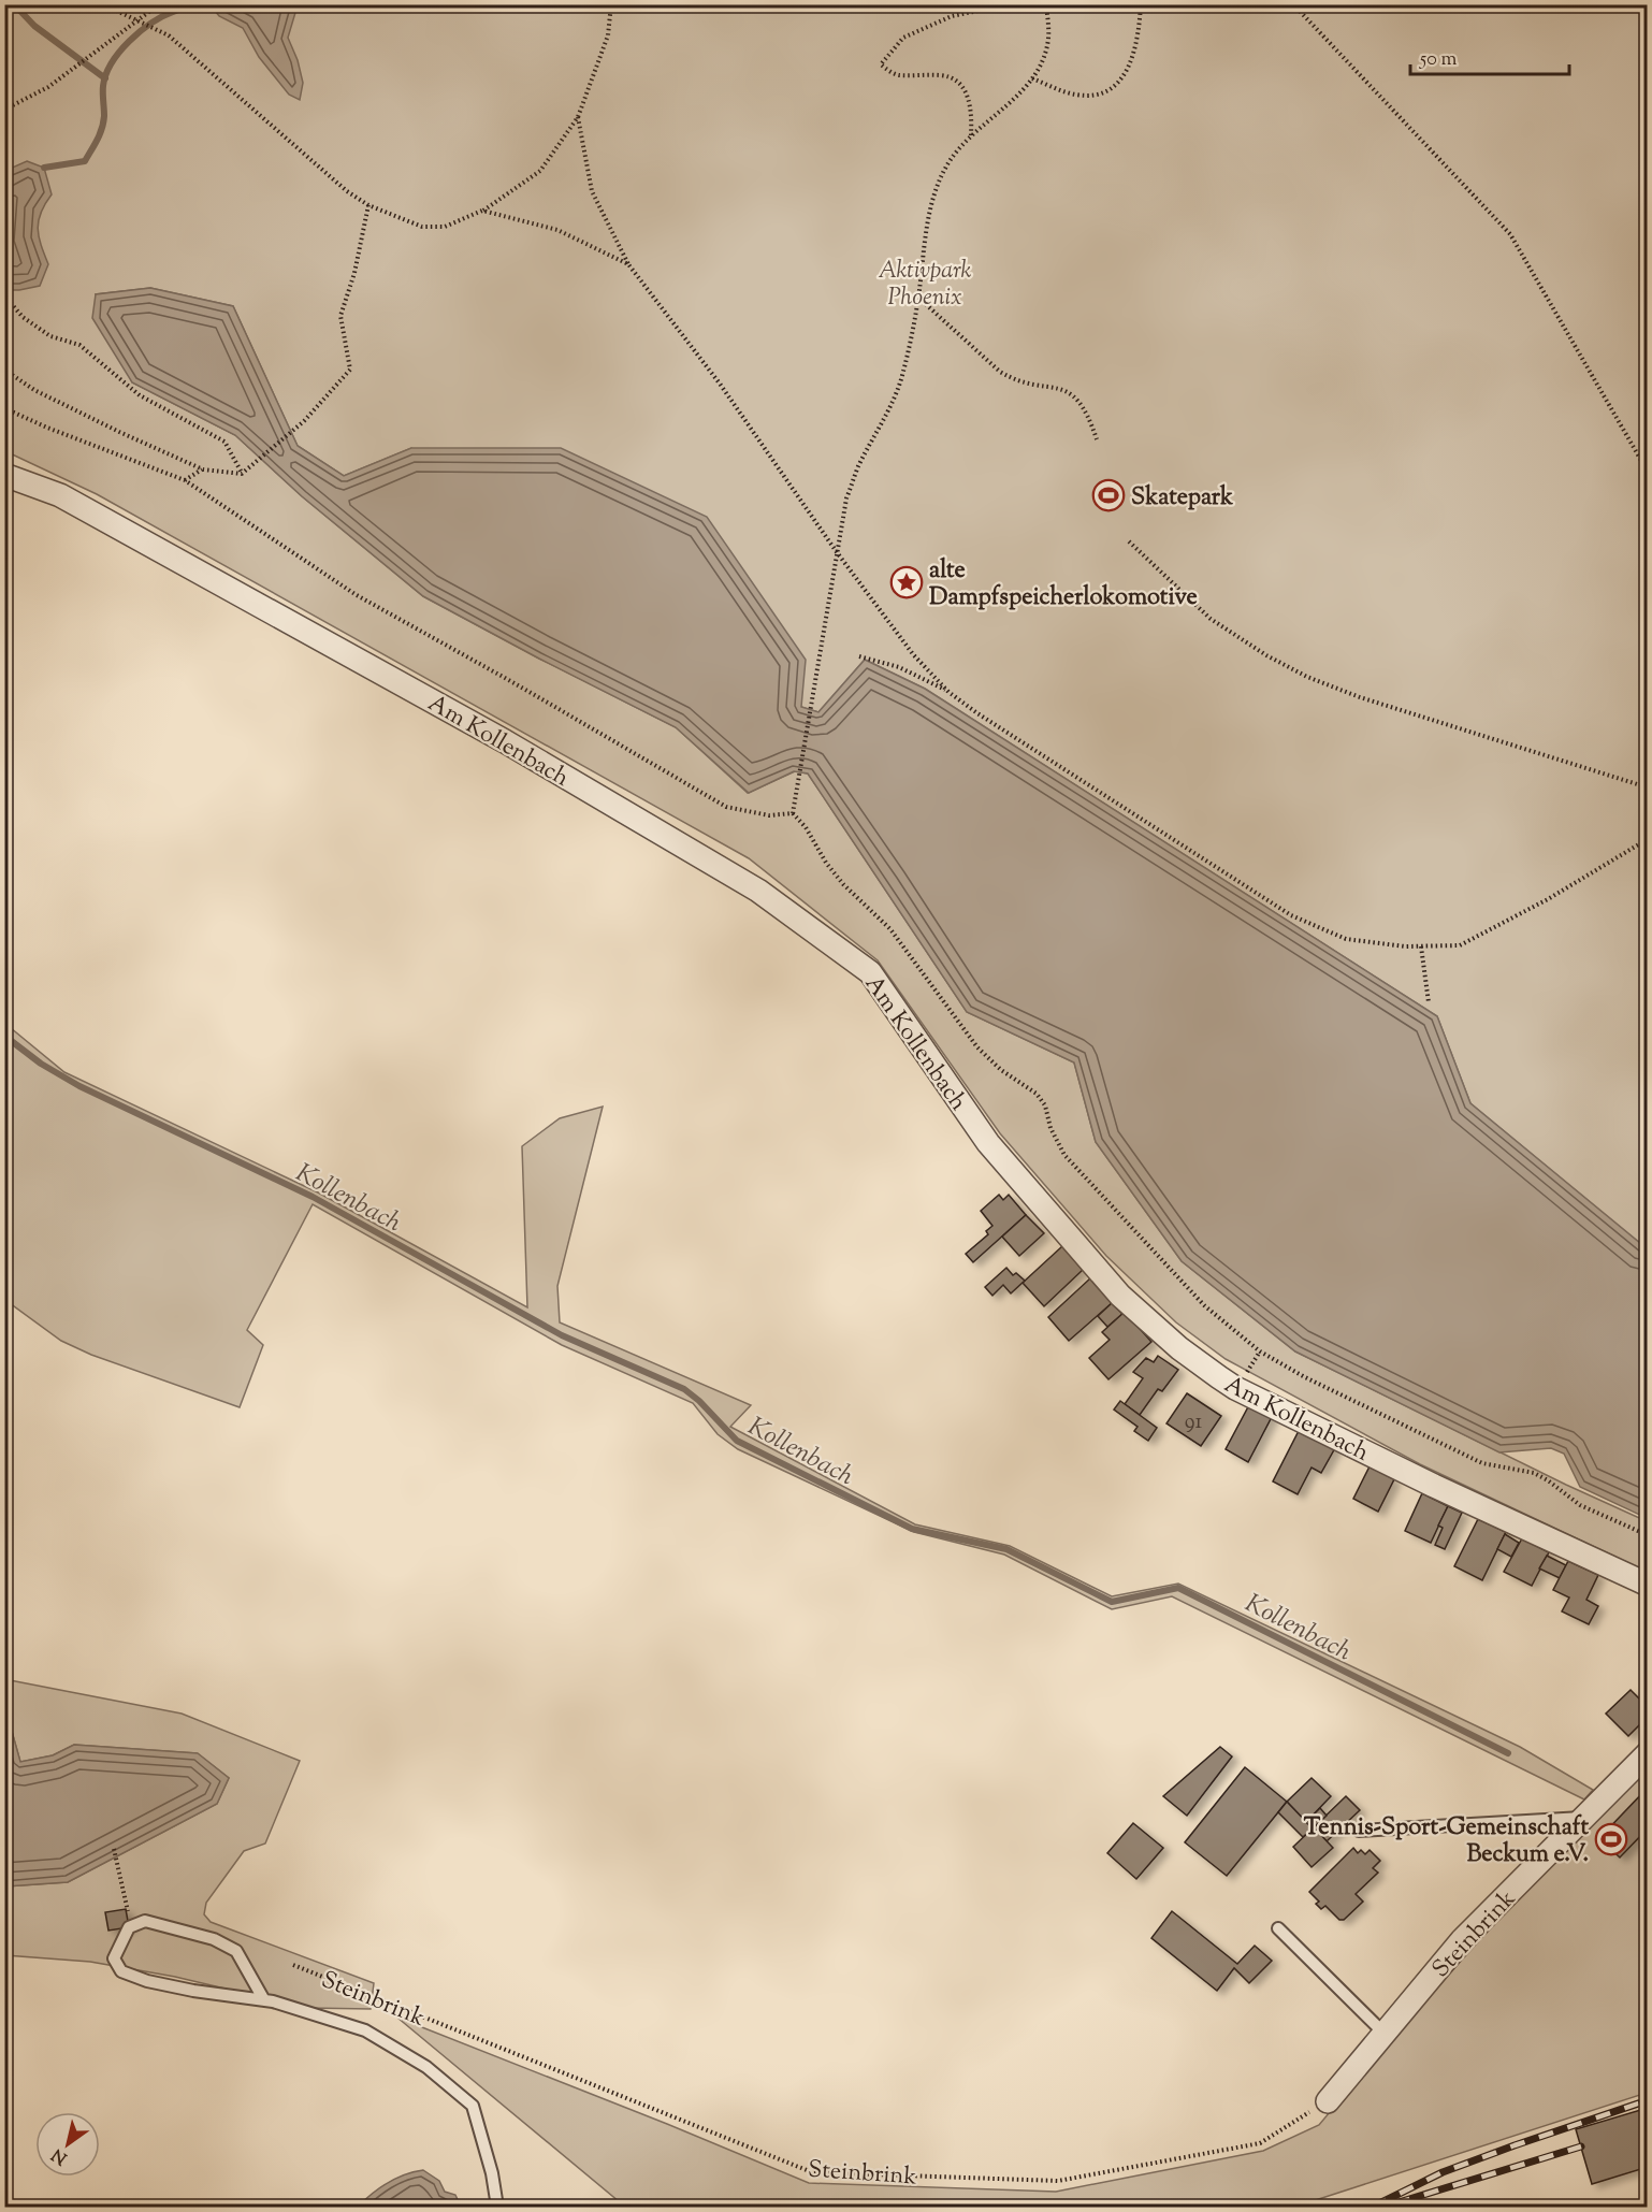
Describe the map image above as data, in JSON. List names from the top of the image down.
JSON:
{
  "streets": {
    "street": ["Am Kollenbach", "Steinbrink"]
  },
  "water": ["Kollenbach"],
  "parks": ["Aktivpark Phoenix"],
  "places": {
    "sports": ["Skatepark", "Tennis-Sport-Gemeinschaft Beckum e.V."],
    "place": ["alte Dampfspeicherlokomotive"]
  },
  "house_numbers": ["91"],
  "scale_bar": "50 m",
  "north": "bottom left"
}
